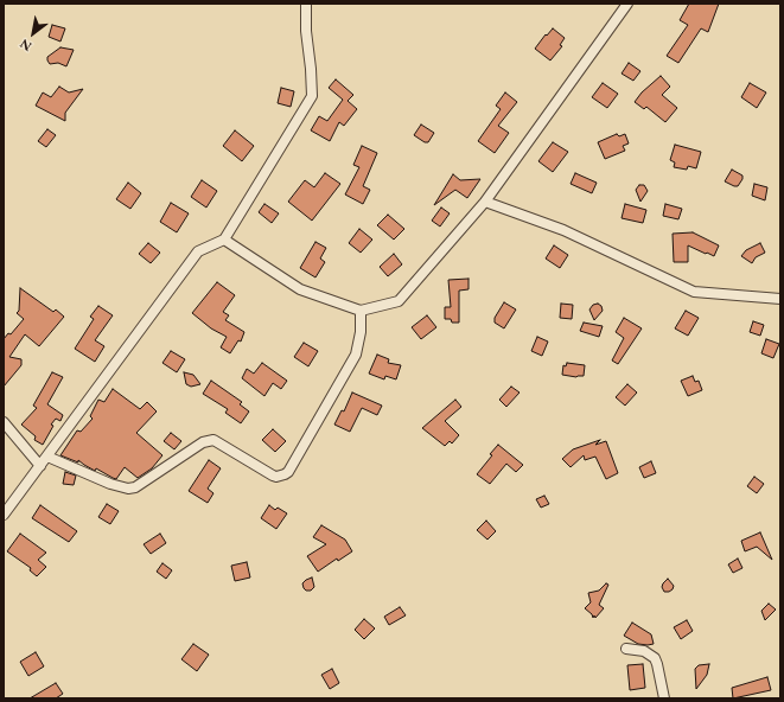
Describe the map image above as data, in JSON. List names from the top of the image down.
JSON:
{
  "north": "bottom left"
}
